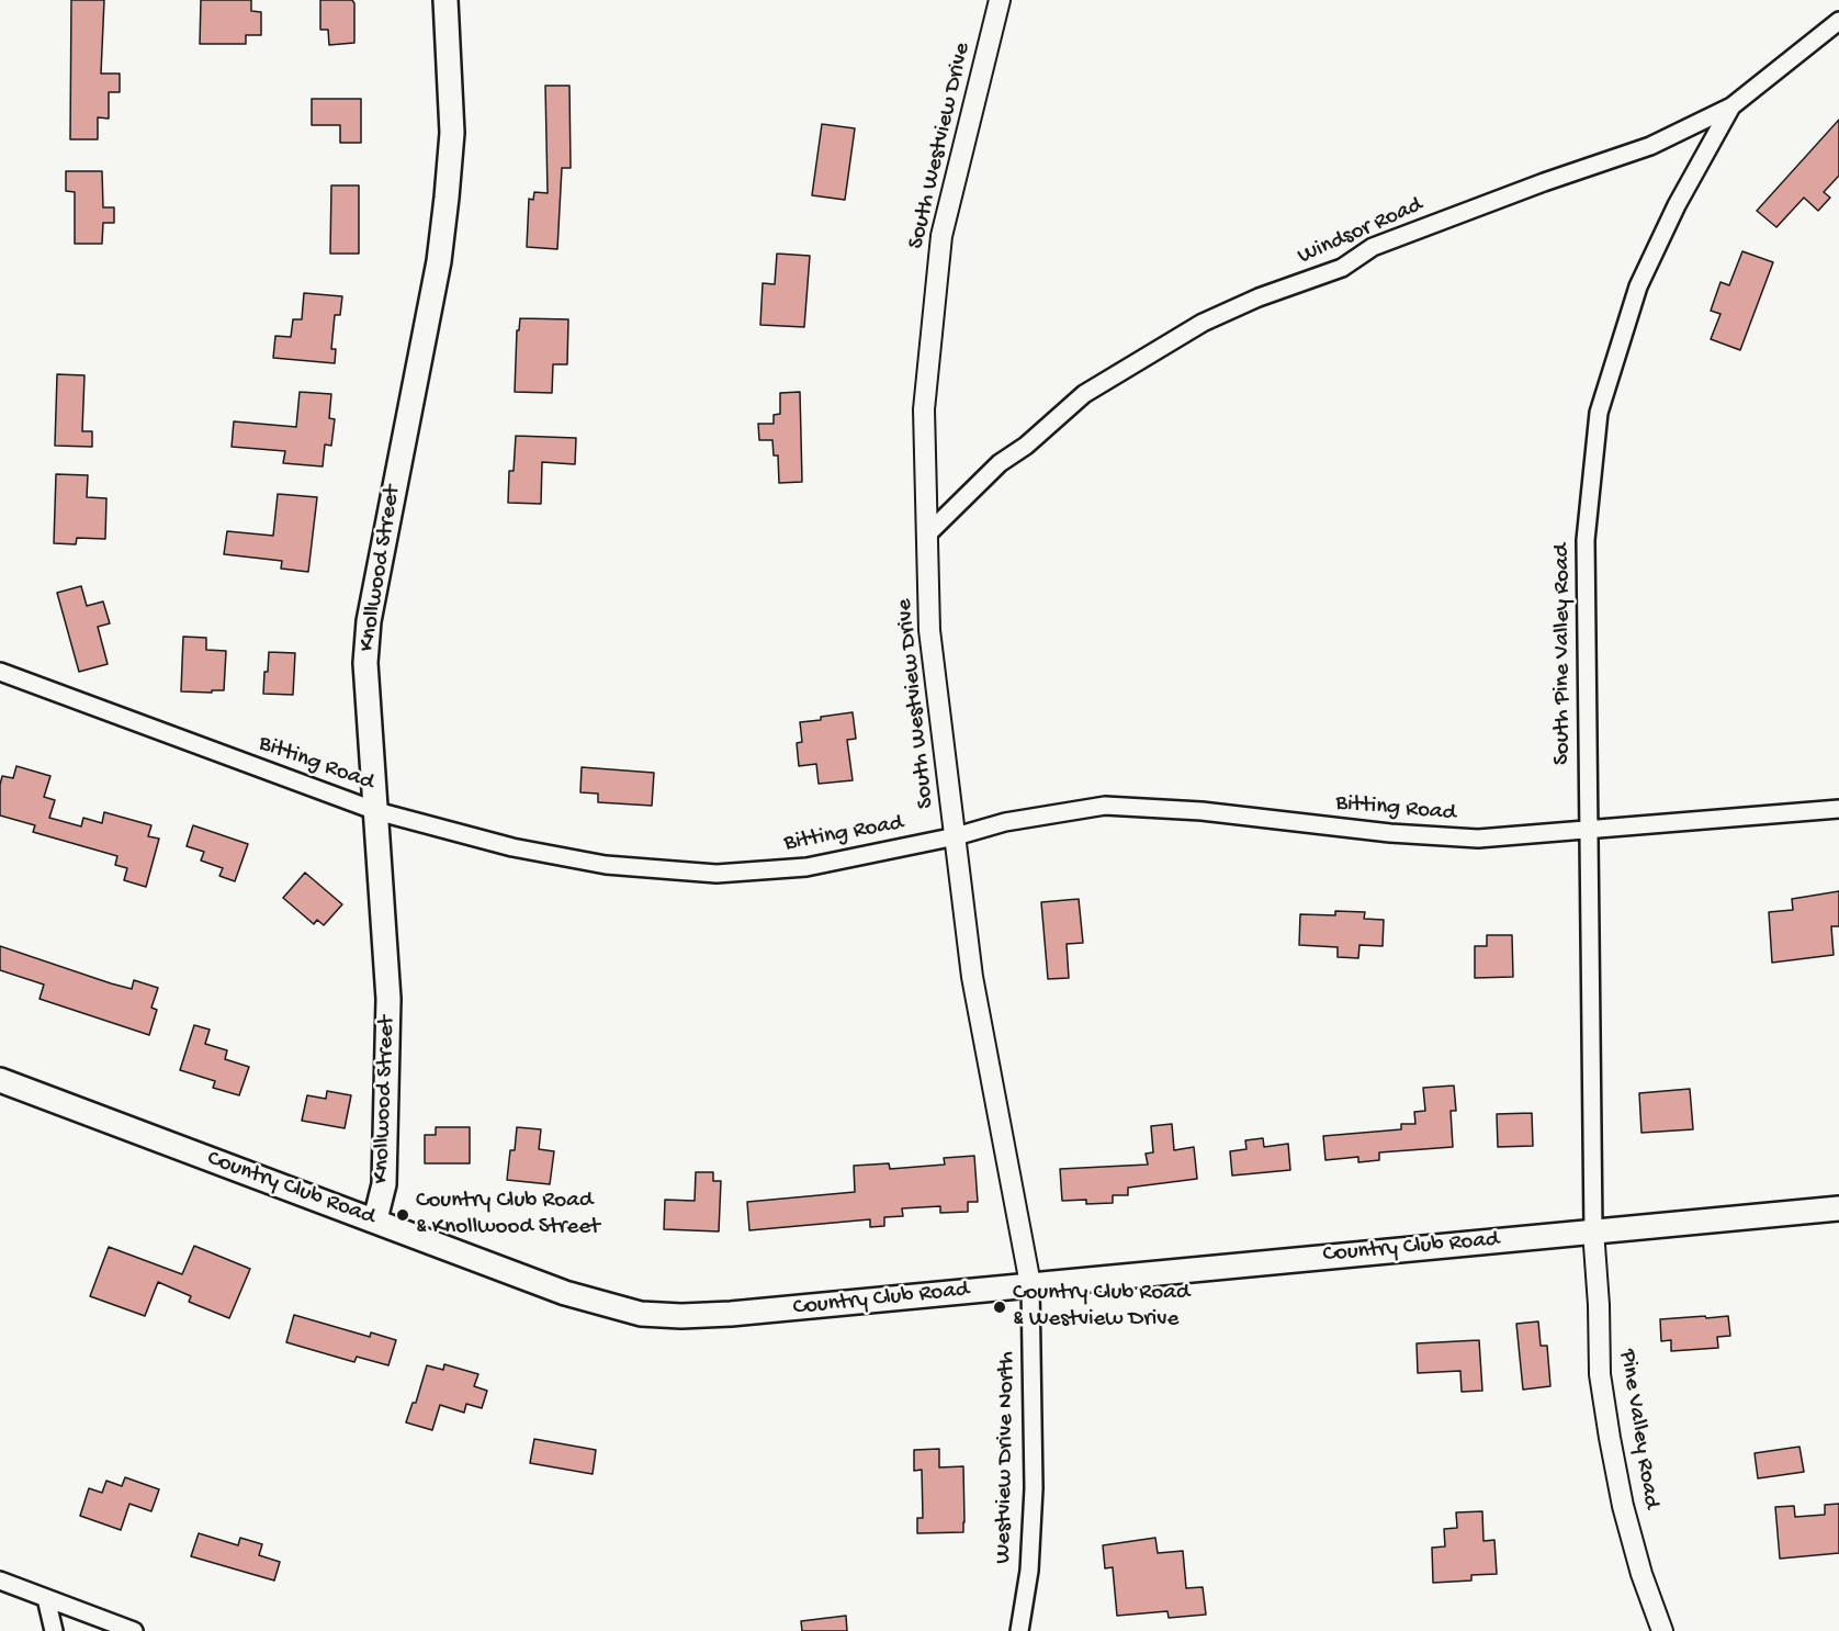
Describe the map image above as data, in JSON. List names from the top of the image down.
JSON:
{
  "streets": {
    "main road": ["Knollwood Street", "Country Club Road"],
    "street": [
      "South Westview Drive",
      "Windsor Road",
      "South Pine Valley Road",
      "Bitting Road",
      "Pine Valley Road",
      "Westview Drive North"
    ]
  },
  "crossings": [
    ["South Westview Drive", "Windsor Road"],
    ["South Westview Drive", "Bitting Road"],
    ["South Westview Drive", "Country Club Road"],
    ["South Westview Drive", "Westview Drive North"],
    ["Windsor Road", "South Pine Valley Road"],
    ["Knollwood Street", "Bitting Road"],
    ["Knollwood Street", "Country Club Road"],
    ["South Pine Valley Road", "Bitting Road"],
    ["South Pine Valley Road", "Country Club Road"],
    ["South Pine Valley Road", "Pine Valley Road"],
    ["Country Club Road", "Pine Valley Road"],
    ["Country Club Road", "Westview Drive North"]
  ],
  "places": ["Country Club Road & Knollwood Street", "Country Club Road & Westview Drive"]
}
